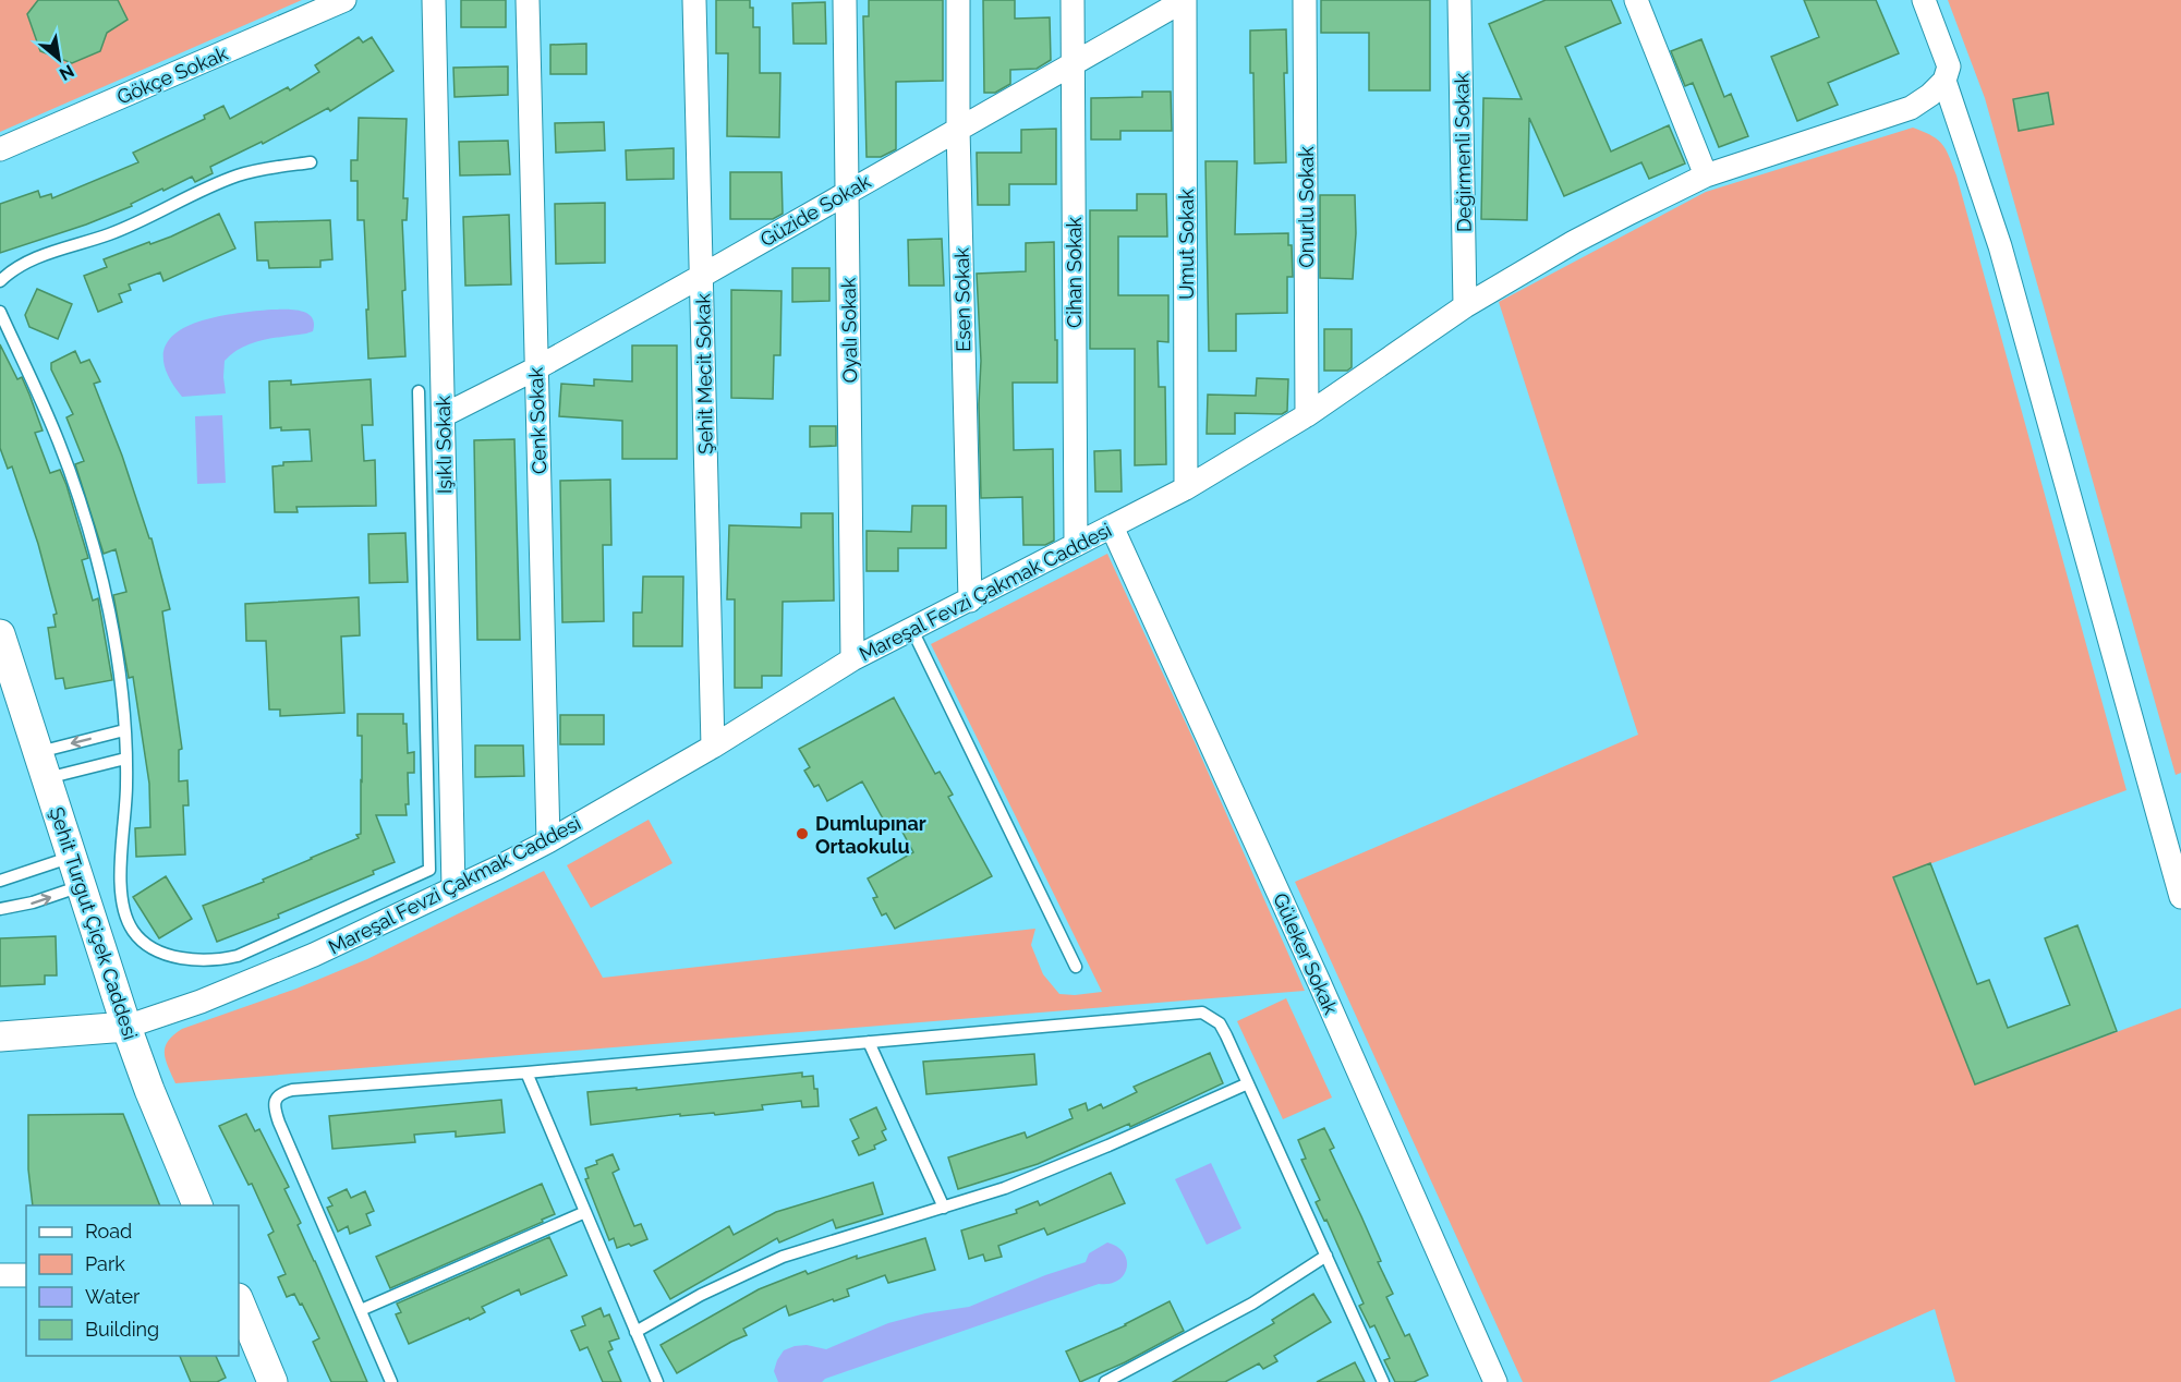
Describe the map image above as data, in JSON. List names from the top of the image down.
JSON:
{
  "streets": {
    "street": [
      "Gökçe Sokak",
      "Değirmenli Sokak",
      "Onurlu Sokak",
      "Güzide Sokak",
      "Umut Sokak",
      "Cihan Sokak",
      "Esen Sokak",
      "Oyalı Sokak",
      "Şehit Mecit Sokak",
      "Cenk Sokak",
      "Işıklı Sokak",
      "Mareşal Fevzi Çakmak Caddesi",
      "Şehit Turgut Çiçek Caddesi",
      "Güleker Sokak"
    ]
  },
  "crossings": [
    ["Değirmenli Sokak", "Mareşal Fevzi Çakmak Caddesi"],
    ["Onurlu Sokak", "Mareşal Fevzi Çakmak Caddesi"],
    ["Güzide Sokak", "Umut Sokak"],
    ["Güzide Sokak", "Cihan Sokak"],
    ["Güzide Sokak", "Esen Sokak"],
    ["Güzide Sokak", "Oyalı Sokak"],
    ["Güzide Sokak", "Şehit Mecit Sokak"],
    ["Güzide Sokak", "Cenk Sokak"],
    ["Güzide Sokak", "Işıklı Sokak"],
    ["Umut Sokak", "Mareşal Fevzi Çakmak Caddesi"],
    ["Cihan Sokak", "Mareşal Fevzi Çakmak Caddesi"],
    ["Esen Sokak", "Mareşal Fevzi Çakmak Caddesi"],
    ["Oyalı Sokak", "Mareşal Fevzi Çakmak Caddesi"],
    ["Şehit Mecit Sokak", "Mareşal Fevzi Çakmak Caddesi"],
    ["Cenk Sokak", "Mareşal Fevzi Çakmak Caddesi"],
    ["Işıklı Sokak", "Mareşal Fevzi Çakmak Caddesi"],
    ["Mareşal Fevzi Çakmak Caddesi", "Şehit Turgut Çiçek Caddesi"],
    ["Mareşal Fevzi Çakmak Caddesi", "Güleker Sokak"]
  ],
  "places": ["Dumlupınar Ortaokulu"],
  "legend": [
    "Road",
    "Park",
    "Water",
    "Building"
  ],
  "north": "bottom right"
}
